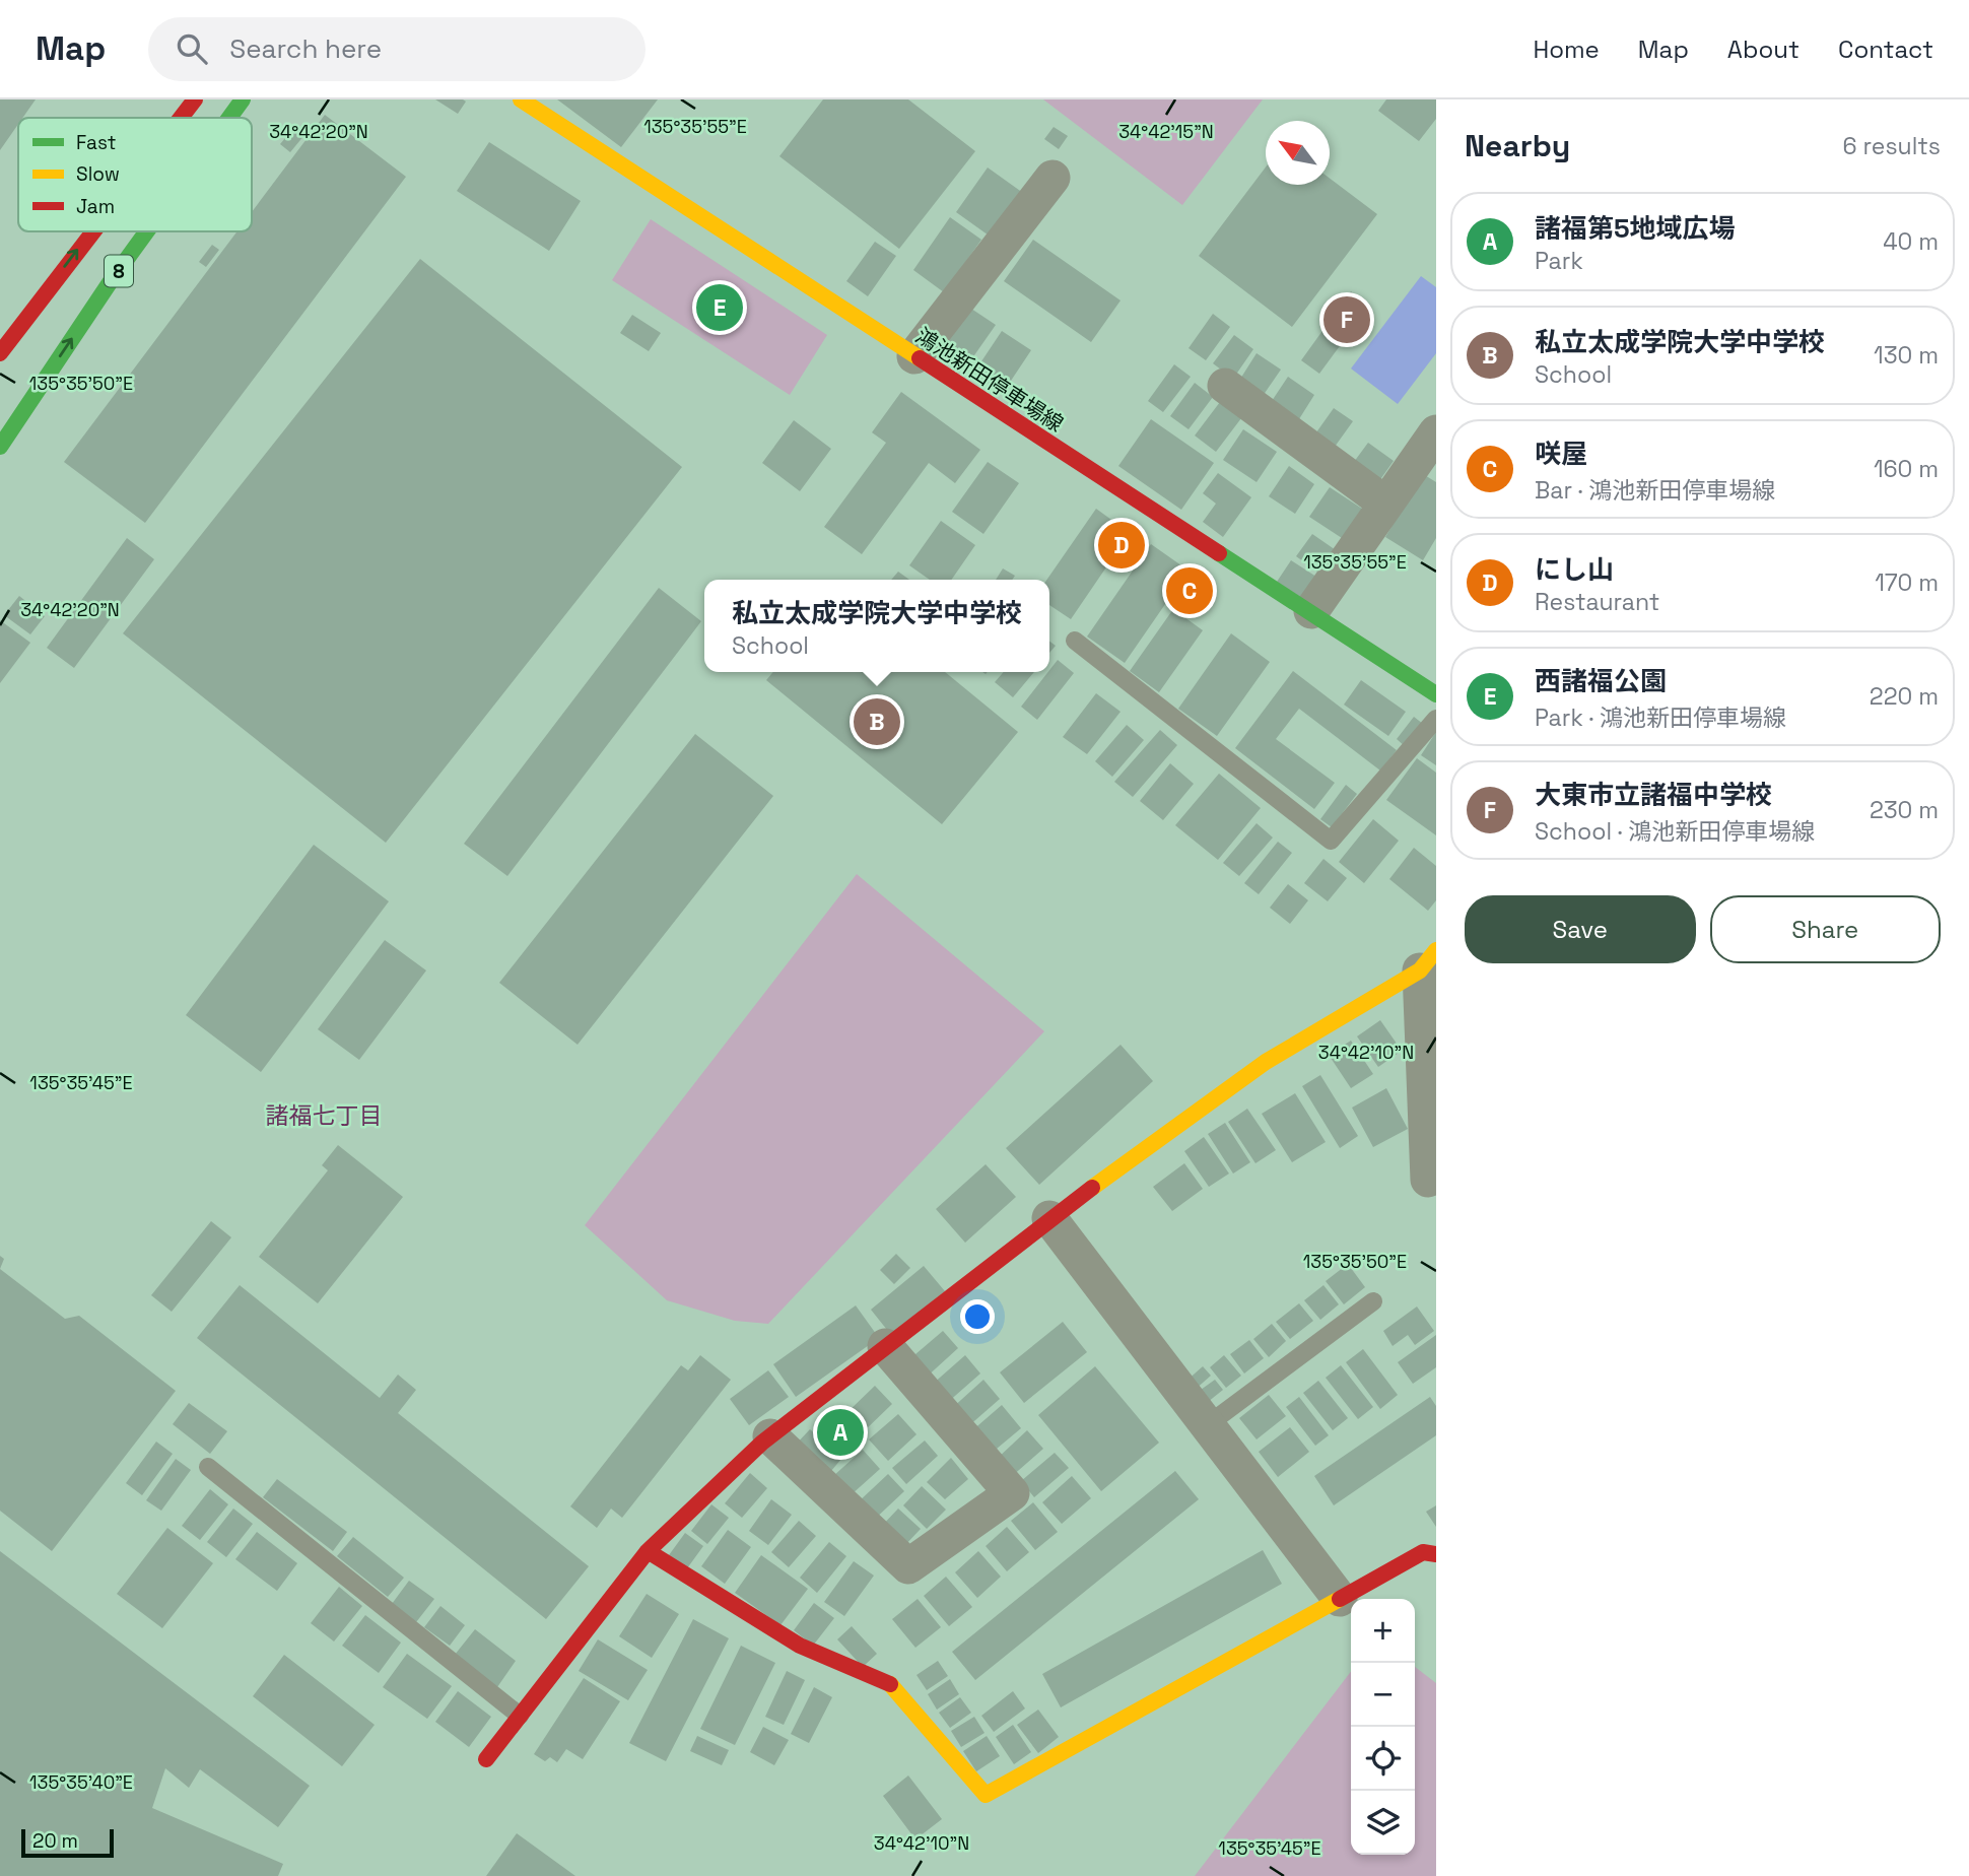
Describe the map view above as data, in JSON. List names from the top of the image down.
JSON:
{
  "streets": {
    "street": ["8", "鴻池新田停車場線"]
  },
  "districts": ["諸福七丁目"],
  "legend": ["Fast", "Slow", "Jam"],
  "scale_bar": "20 m",
  "north": "top left",
  "page": {
    "header": "Map",
    "search": "Search here",
    "nav": [
      "Home",
      "Map",
      "About",
      "Contact"
    ],
    "heading": ["Nearby", "6 results"],
    "list": [
      {
        "mark": "A",
        "name": "諸福第5地域広場",
        "note": "Park",
        "value": "40 m"
      },
      {
        "mark": "B",
        "name": "私立太成学院大学中学校",
        "note": "School",
        "value": "130 m"
      },
      {
        "mark": "C",
        "name": "咲屋",
        "note": "Bar · 鴻池新田停車場線",
        "value": "160 m"
      },
      {
        "mark": "D",
        "name": "にし山",
        "note": "Restaurant",
        "value": "170 m"
      },
      {
        "mark": "E",
        "name": "西諸福公園",
        "note": "Park · 鴻池新田停車場線",
        "value": "220 m"
      },
      {
        "mark": "F",
        "name": "大東市立諸福中学校",
        "note": "School · 鴻池新田停車場線",
        "value": "230 m"
      }
    ],
    "pins": [
      "E",
      "F",
      "D",
      "C",
      "B",
      "A"
    ],
    "popup": ["私立太成学院大学中学校", "School"],
    "buttons": ["Save", "Share"],
    "map_buttons": ["+", "−"],
    "scale": "20 m"
  },
  "coordinates": [
    "135°35'55\"E",
    "34°42'20\"N",
    "34°42'15\"N",
    "135°35'50\"E",
    "34°42'10\"N",
    "135°35'45\"E",
    "135°35'40\"E"
  ]
}
